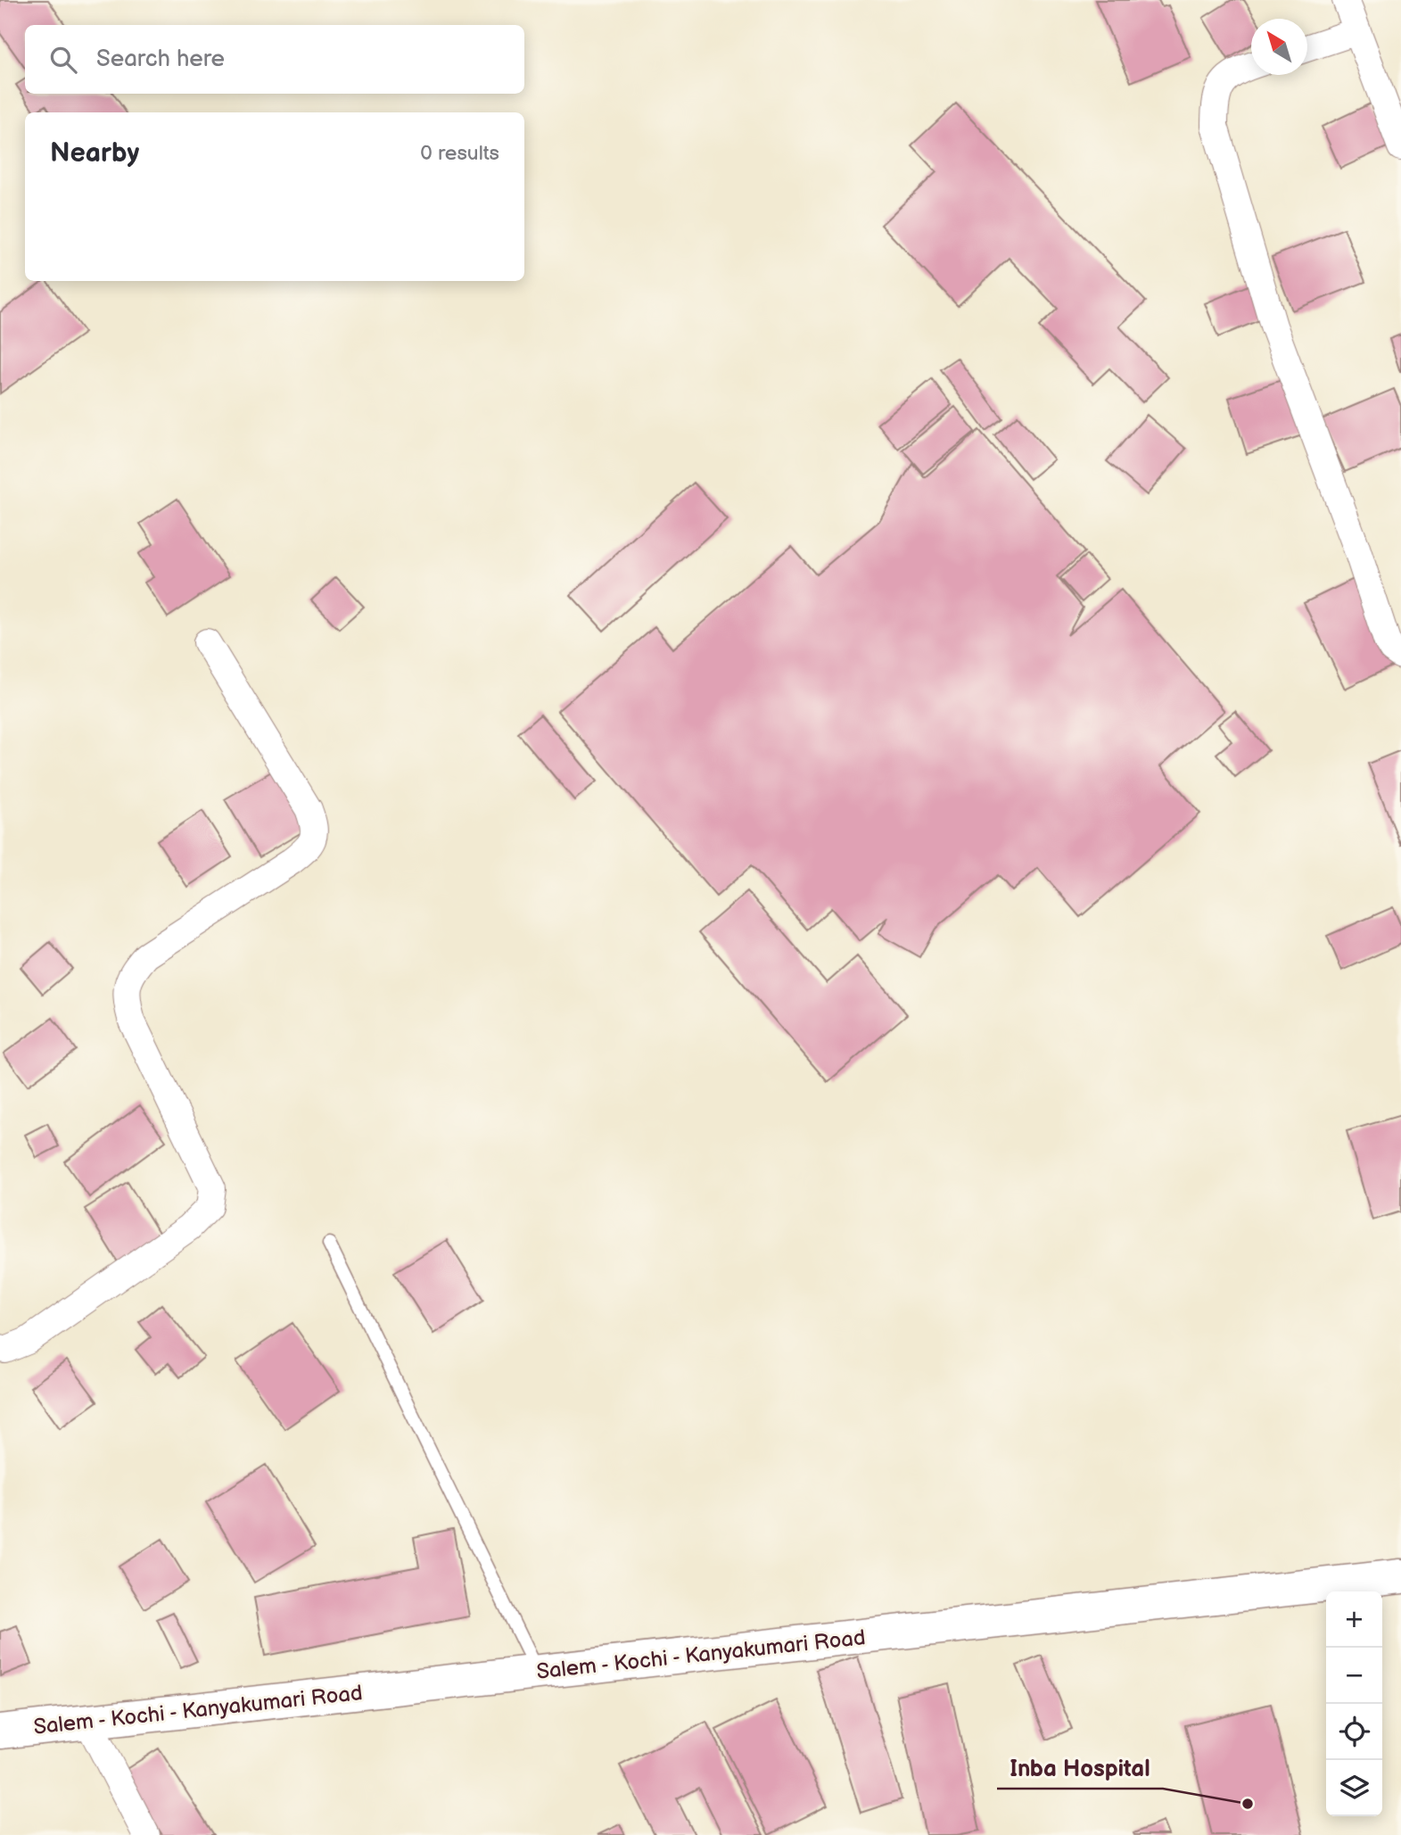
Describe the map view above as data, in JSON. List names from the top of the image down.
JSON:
{
  "streets": {
    "highway": ["Salem - Kochi - Kanyakumari Road"]
  },
  "places": ["Inba Hospital"],
  "north": "top left",
  "page": {
    "search": "Search here",
    "heading": ["Nearby", "0 results"],
    "map_buttons": ["+", "−"]
  }
}
